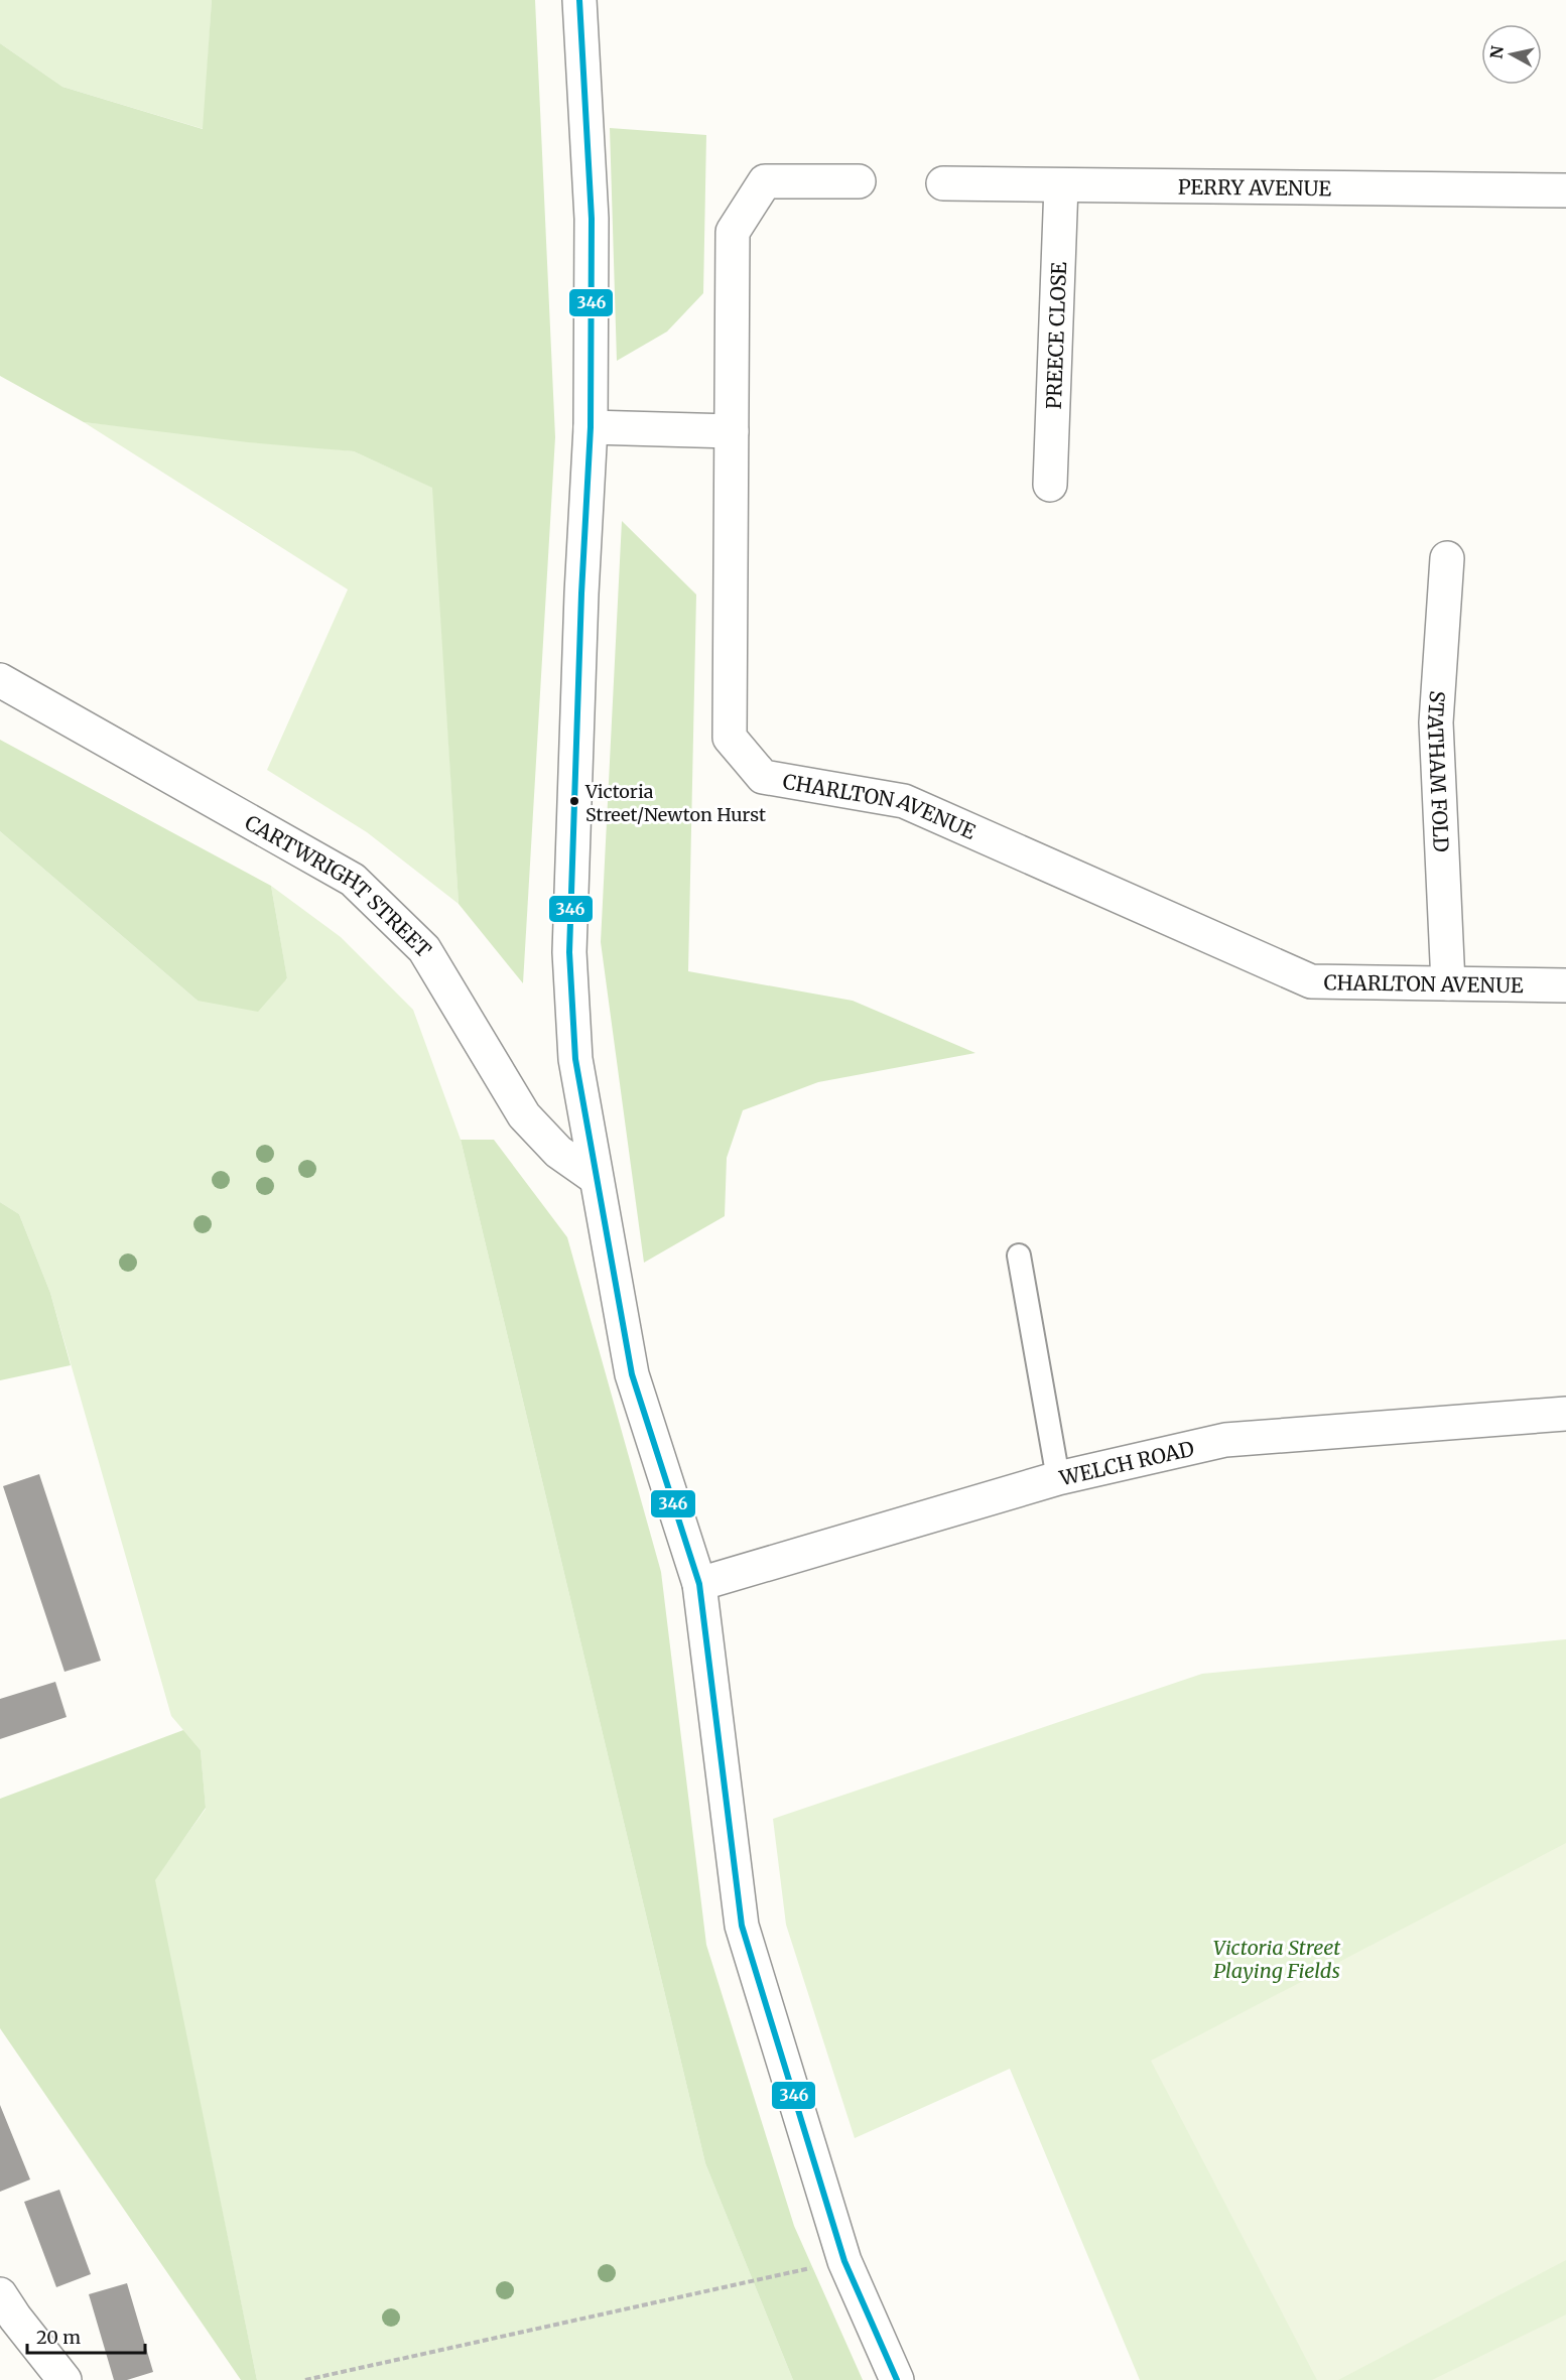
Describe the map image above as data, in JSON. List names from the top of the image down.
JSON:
{
  "streets": {
    "street": [
      "PERRY AVENUE",
      "PREECE CLOSE",
      "STATHAM FOLD",
      "CHARLTON AVENUE",
      "CARTWRIGHT STREET",
      "WELCH ROAD"
    ]
  },
  "crossings": [
    ["PERRY AVENUE", "PREECE CLOSE"],
    ["STATHAM FOLD", "CHARLTON AVENUE"]
  ],
  "parks": ["Victoria Street Playing Fields"],
  "places": ["Victoria Street/Newton Hurst"],
  "lines": ["transit line 346"],
  "scale_bar": "20 m",
  "north": "left"
}
